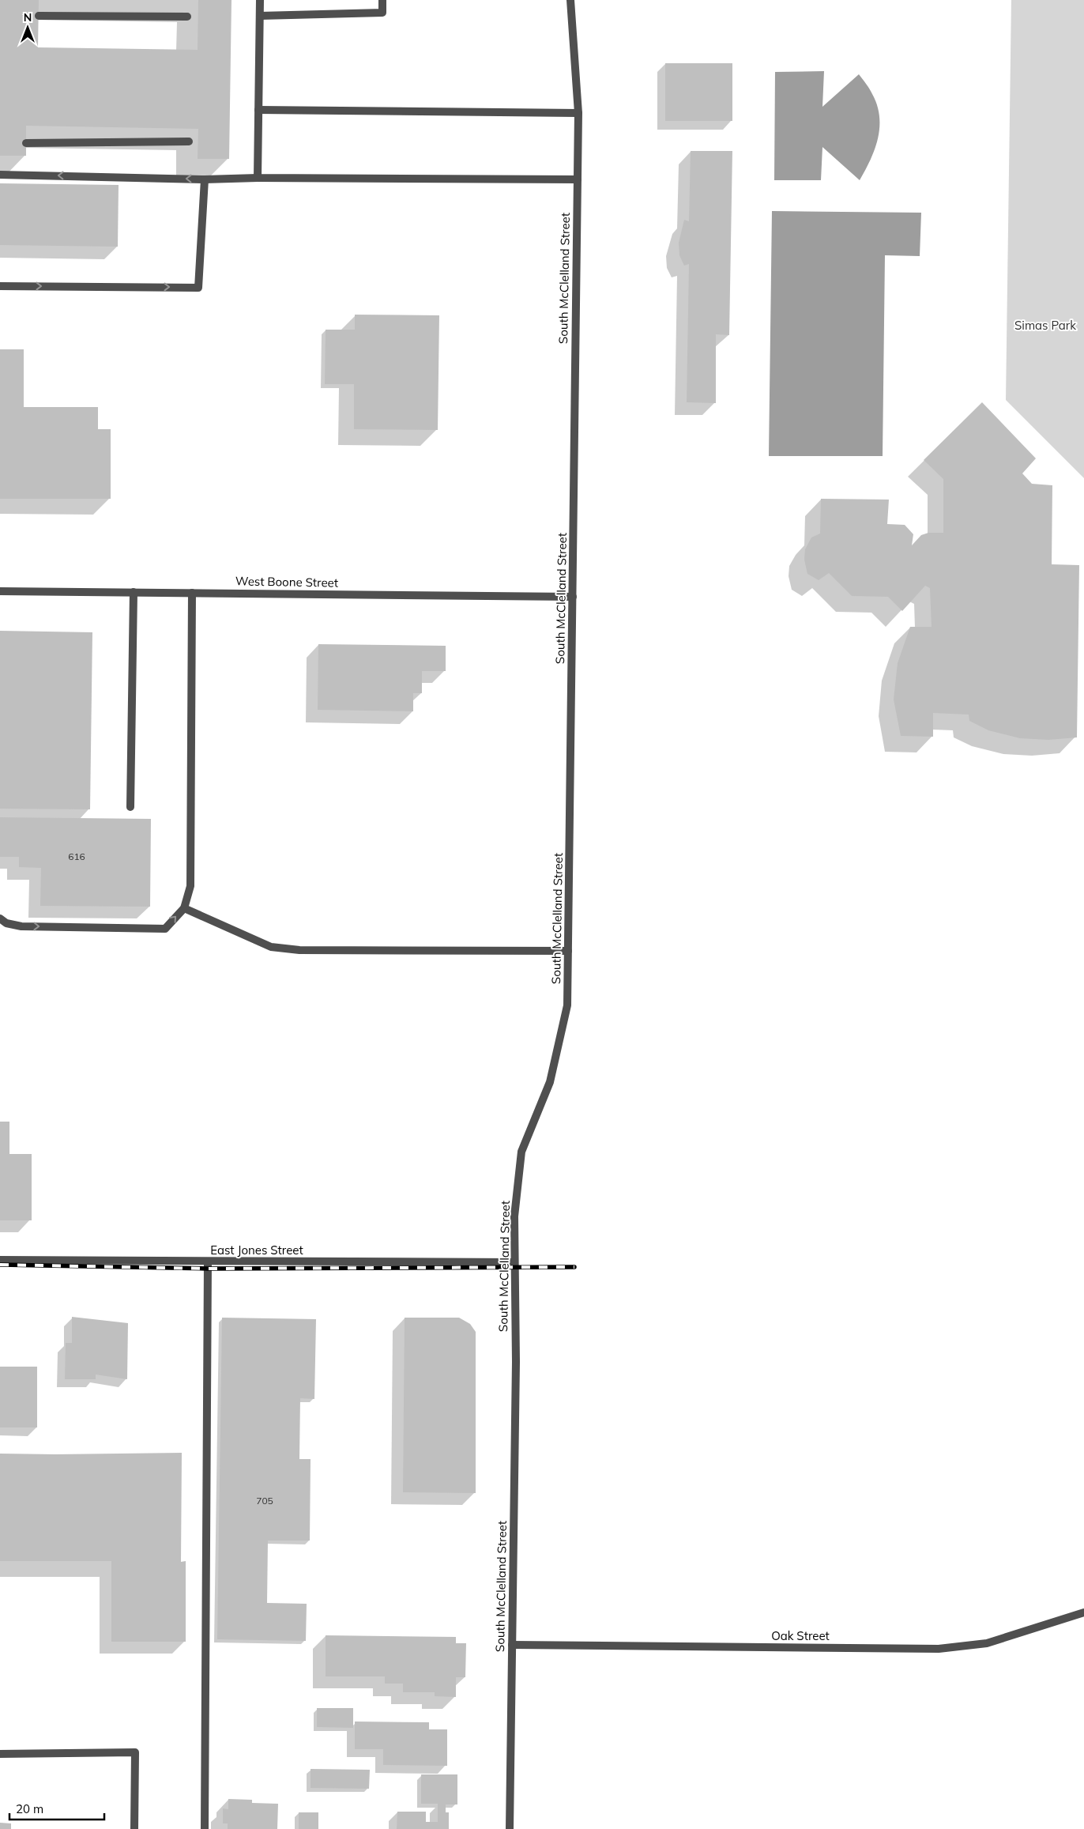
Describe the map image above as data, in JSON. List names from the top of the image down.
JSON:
{
  "streets": {
    "street": [
      "South McClelland Street",
      "West Boone Street",
      "East Jones Street",
      "Oak Street"
    ]
  },
  "crossings": [
    ["South McClelland Street", "West Boone Street"],
    ["South McClelland Street", "East Jones Street"],
    ["South McClelland Street", "Oak Street"]
  ],
  "parks": ["Simas Park"],
  "house_numbers": ["616", "705"],
  "scale_bar": "20 m",
  "north": "top"
}
